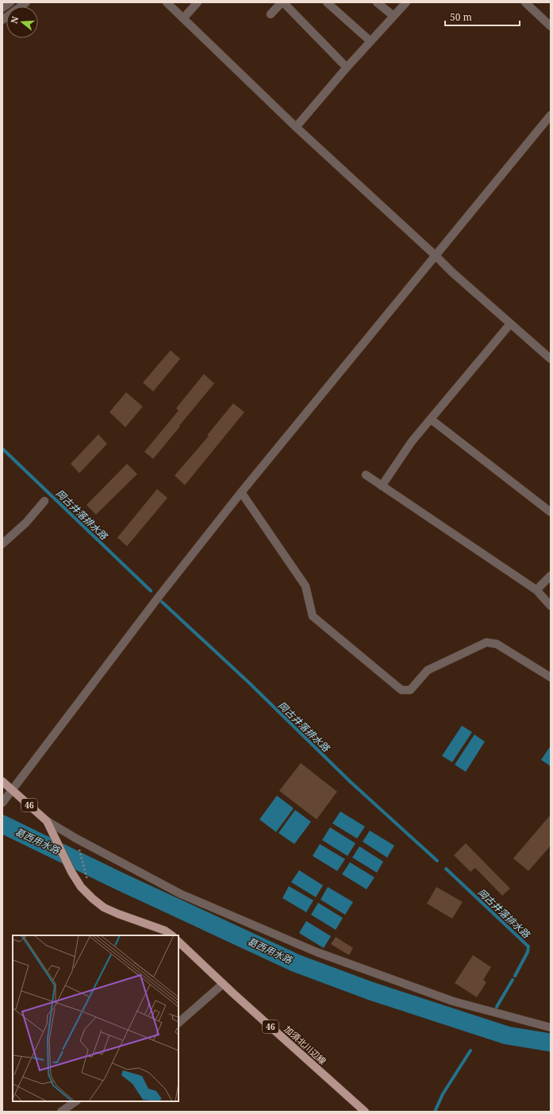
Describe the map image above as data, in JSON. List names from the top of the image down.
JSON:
{
  "streets": {
    "main road": ["46", "加須北川辺線"]
  },
  "water": ["岡古井落排水路", "葛西用水路"],
  "scale_bar": "50 m",
  "north": "left"
}
